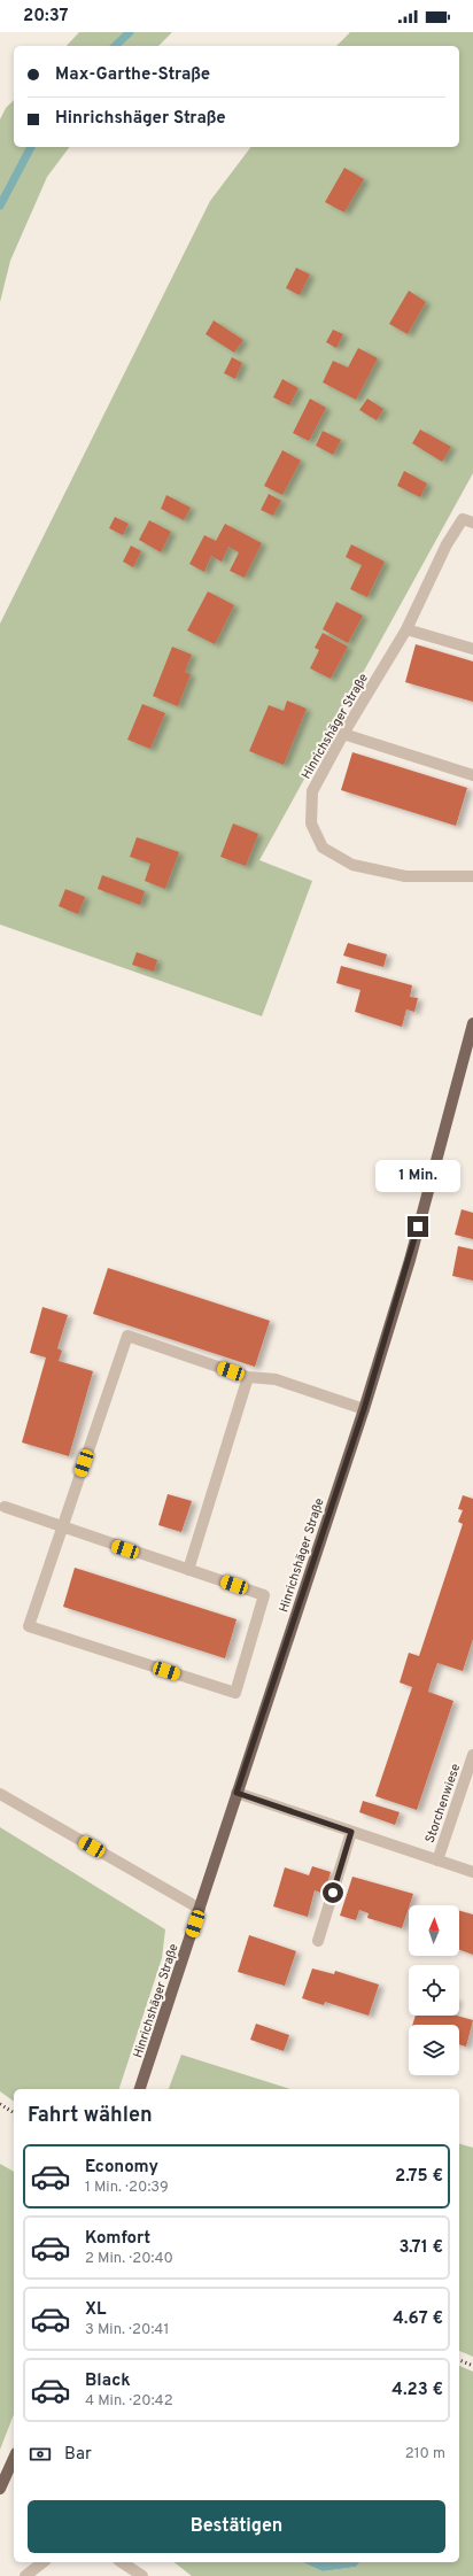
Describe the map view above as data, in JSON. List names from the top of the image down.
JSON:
{
  "streets": {
    "main road": ["Hinrichshäger Straße"],
    "street": ["Storchenwiese"]
  },
  "north": "top",
  "page": {
    "status": "20:37",
    "banner": ["Max-Garthe-Straße", "Hinrichshäger Straße"],
    "bubble": "1 Min.",
    "heading": "Fahrt wählen",
    "list": [
      {
        "name": "Economy",
        "note": "1 Min. · 20:39",
        "value": "2.75 €"
      },
      {
        "name": "Komfort",
        "note": "2 Min. · 20:40",
        "value": "3.71 €"
      },
      {
        "name": "XL",
        "note": "3 Min. · 20:41",
        "value": "4.67 €"
      },
      {
        "name": "Black",
        "note": "4 Min. · 20:42",
        "value": "4.23 €"
      }
    ],
    "pay": ["Bar", "210 m"],
    "buttons": "Bestätigen"
  }
}
